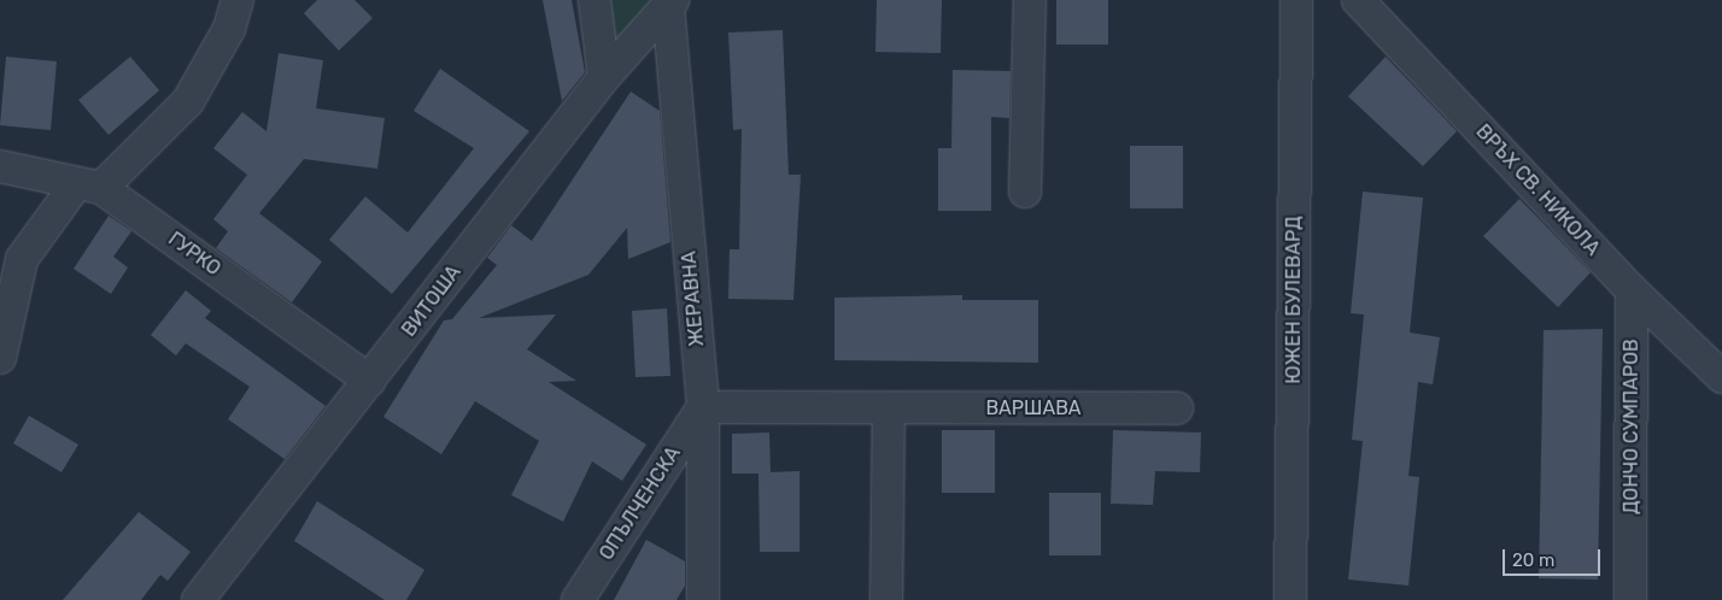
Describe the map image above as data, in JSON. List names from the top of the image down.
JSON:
{
  "streets": {
    "street": [
      "ВРЪХ СВ. НИКОЛА",
      "ГУРКО",
      "ЖЕРАВНА",
      "ЮЖЕН БУЛЕВАРД",
      "ВИТОША",
      "ВАРШАВА",
      "ДОНЧО СУМПАРОВ",
      "ОПЪЛЧЕНСКА"
    ]
  },
  "crossings": [
    ["ВРЪХ СВ. НИКОЛА", "ДОНЧО СУМПАРОВ"],
    ["ГУРКО", "ВИТОША"],
    ["ЖЕРАВНА", "ВИТОША"],
    ["ЖЕРАВНА", "ВАРШАВА"],
    ["ЖЕРАВНА", "ОПЪЛЧЕНСКА"],
    ["ВАРШАВА", "ОПЪЛЧЕНСКА"]
  ],
  "scale_bar": "20 m"
}
